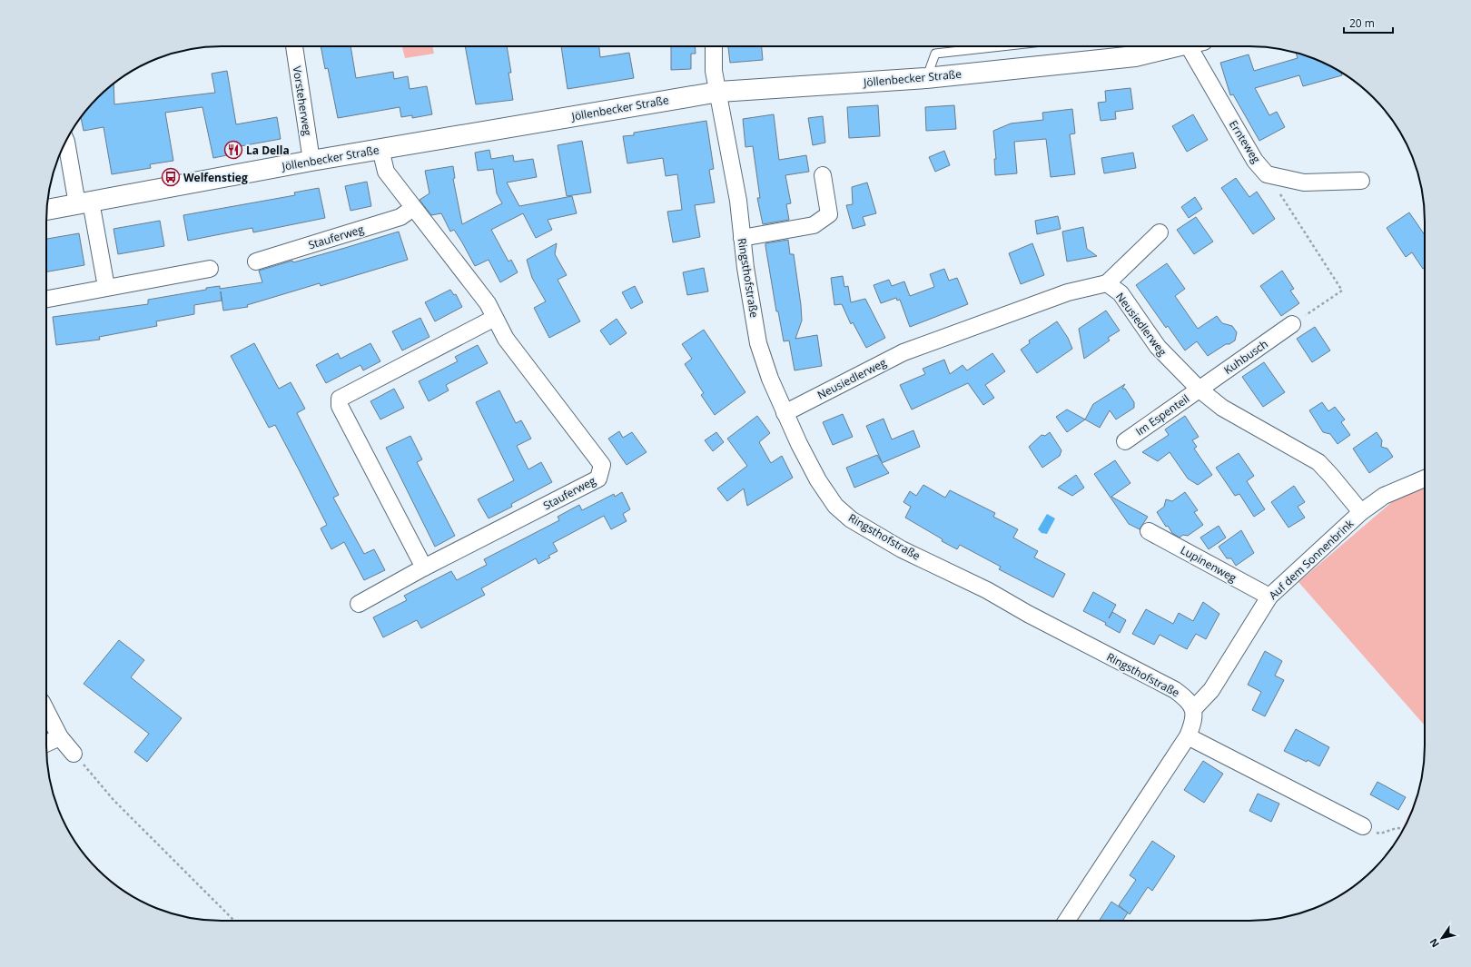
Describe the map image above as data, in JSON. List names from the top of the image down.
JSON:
{
  "streets": {
    "main road": ["Jöllenbecker Straße"],
    "street": [
      "Vorsteherweg",
      "Ernteweg",
      "Stauferweg",
      "Ringsthofstraße",
      "Neusiedlerweg",
      "Kuhbusch",
      "Im Espenteil",
      "Auf dem Sonnenbrink",
      "Lupinenweg"
    ]
  },
  "crossings": [
    ["Jöllenbecker Straße", "Vorsteherweg"],
    ["Jöllenbecker Straße", "Stauferweg"],
    ["Jöllenbecker Straße", "Ringsthofstraße"],
    ["Ringsthofstraße", "Neusiedlerweg"],
    ["Ringsthofstraße", "Auf dem Sonnenbrink"],
    ["Neusiedlerweg", "Kuhbusch"],
    ["Neusiedlerweg", "Im Espenteil"],
    ["Neusiedlerweg", "Auf dem Sonnenbrink"],
    ["Kuhbusch", "Im Espenteil"],
    ["Auf dem Sonnenbrink", "Lupinenweg"]
  ],
  "places": {
    "restaurant": ["La Della"],
    "bus stop": ["Welfenstieg"]
  },
  "scale_bar": "20 m",
  "north": "bottom left"
}
